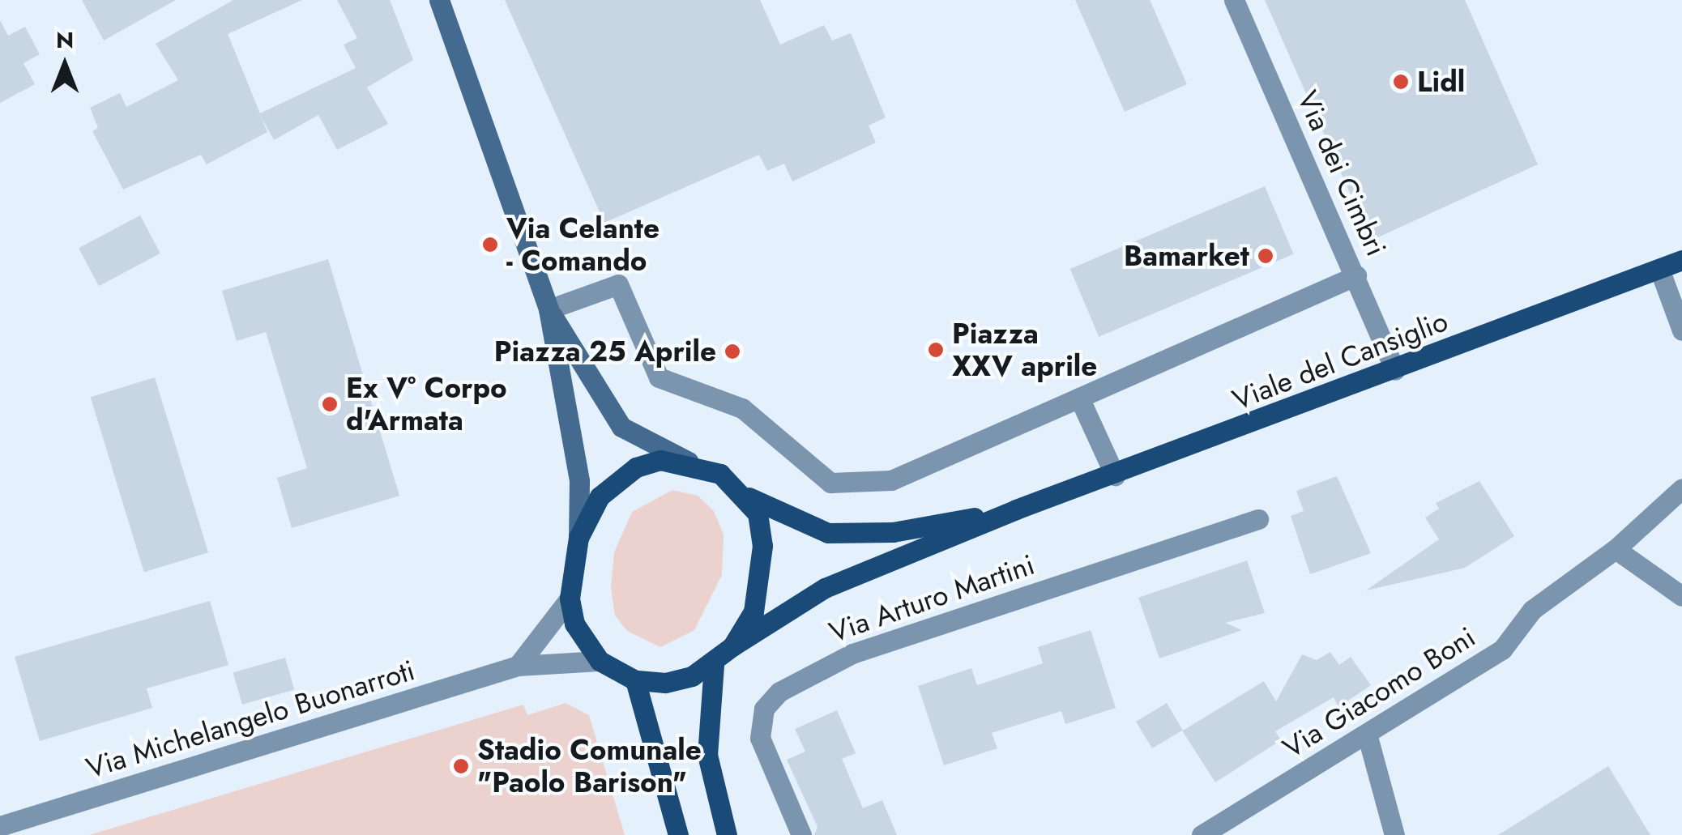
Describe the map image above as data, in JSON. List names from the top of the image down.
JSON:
{
  "streets": {
    "main road": ["Viale del Cansiglio"],
    "street": [
      "Via dei Cimbri",
      "Via Arturo Martini",
      "Via Giacomo Boni",
      "Via Michelangelo Buonarroti"
    ]
  },
  "crossings": [
    ["Via dei Cimbri", "Viale del Cansiglio"],
    ["Viale del Cansiglio", "Via Michelangelo Buonarroti"]
  ],
  "places": [
    "Lidl",
    "Via Celante - Comando",
    "Bamarket",
    "Piazza XXV aprile",
    "Piazza 25 Aprile",
    "Ex V° Corpo d'Armata",
    "Stadio Comunale \"Paolo Barison\""
  ],
  "north": "top"
}
